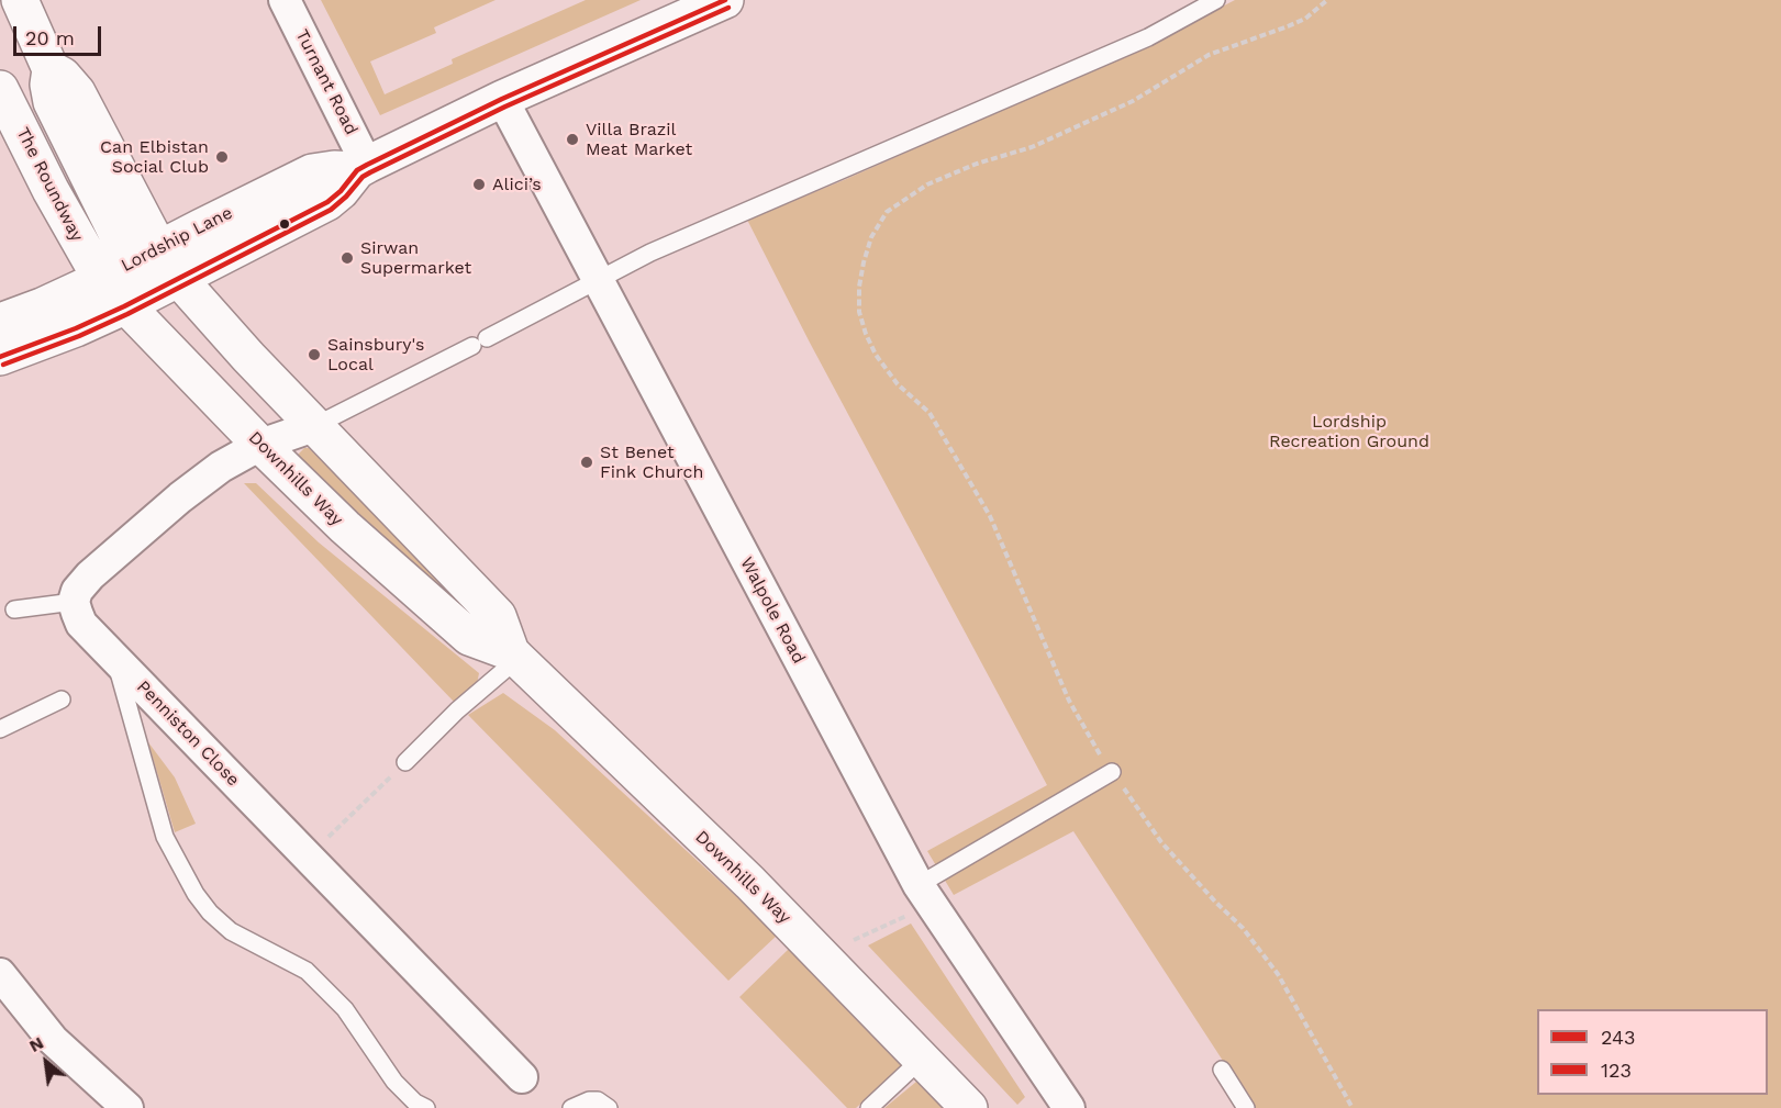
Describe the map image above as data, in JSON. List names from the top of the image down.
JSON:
{
  "streets": {
    "main road": ["The Roundway", "Lordship Lane", "Downhills Way"],
    "street": ["Turnant Road", "Walpole Road", "Penniston Close"]
  },
  "crossings": [
    ["Turnant Road", "Lordship Lane"],
    ["The Roundway", "Lordship Lane"],
    ["The Roundway", "Downhills Way"],
    ["Lordship Lane", "Downhills Way"],
    ["Lordship Lane", "Walpole Road"]
  ],
  "parks": ["Lordship Recreation Ground"],
  "places": [
    "Villa Brazil Meat Market",
    "Can Elbistan Social Club",
    "Alici’s",
    "Sirwan Supermarket",
    "Sainsbury's Local",
    "St Benet Fink Church"
  ],
  "lines": ["transit line 243", "transit line 123"],
  "legend": ["243", "123"],
  "scale_bar": "20 m",
  "north": "top left"
}
